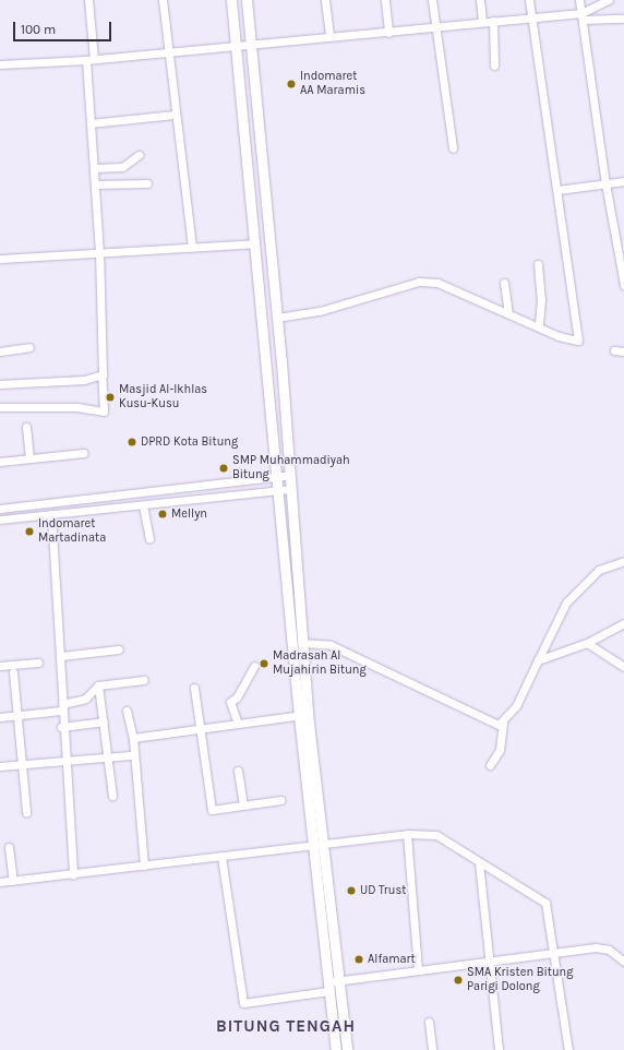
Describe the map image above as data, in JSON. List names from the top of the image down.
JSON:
{
  "districts": ["BITUNG TENGAH"],
  "places": [
    "Indomaret AA Maramis",
    "Masjid Al-Ikhlas Kusu-Kusu",
    "DPRD Kota Bitung",
    "SMP Muhammadiyah Bitung",
    "Mellyn",
    "Indomaret Martadinata",
    "Madrasah Al Mujahirin Bitung",
    "UD Trust",
    "Alfamart",
    "SMA Kristen Bitung Parigi Dolong"
  ],
  "scale_bar": "100 m"
}
